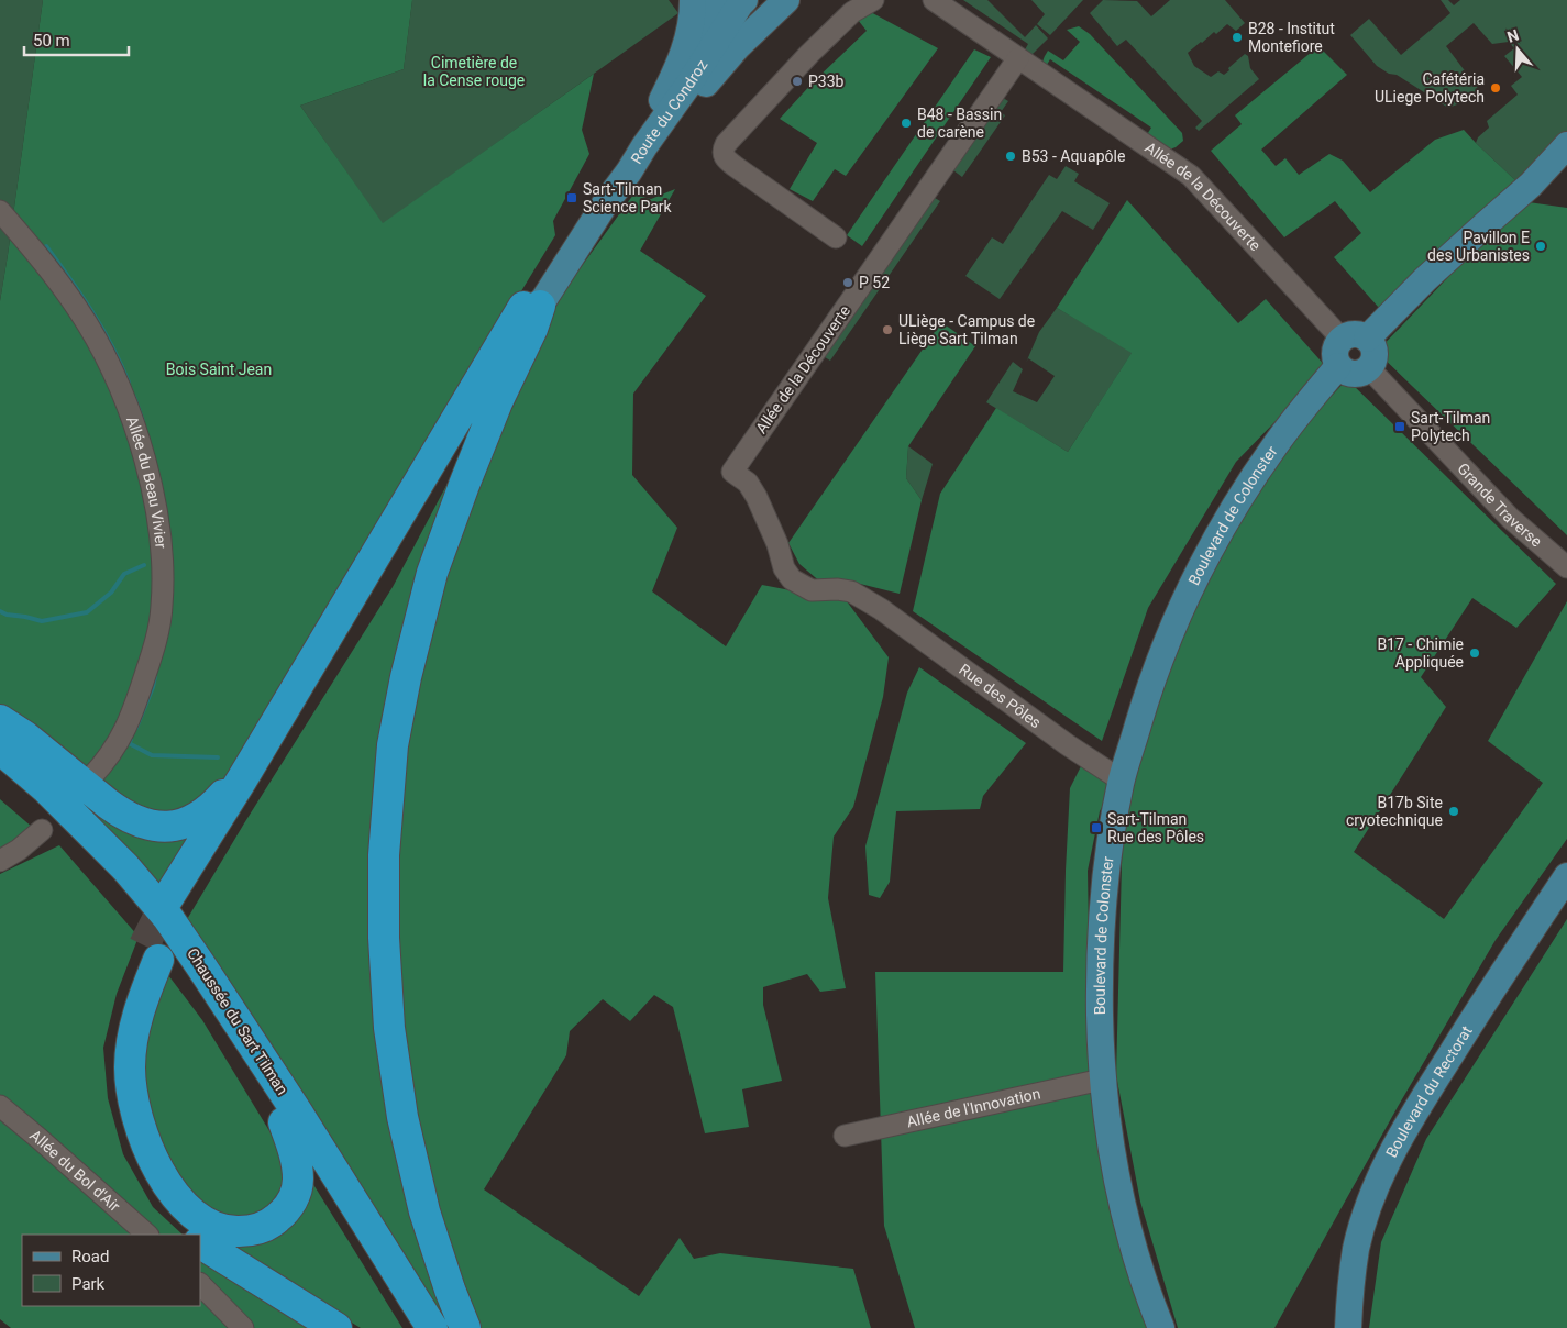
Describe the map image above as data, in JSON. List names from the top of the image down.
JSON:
{
  "streets": {
    "highway": ["Chaussée du Sart Tilman"],
    "main road": ["Route du Condroz", "Boulevard de Colonster", "Boulevard du Rectorat"],
    "street": [
      "Allée de la Découverte",
      "Allée du Beau Vivier",
      "Grande Traverse",
      "Rue des Pôles",
      "Allée de l'Innovation",
      "Allée du Bol d'Air"
    ]
  },
  "crossings": [
    ["Allée de la Découverte", "Grande Traverse"],
    ["Allée de la Découverte", "Boulevard de Colonster"],
    ["Allée de la Découverte", "Rue des Pôles"],
    ["Grande Traverse", "Boulevard de Colonster"],
    ["Boulevard de Colonster", "Rue des Pôles"],
    ["Boulevard de Colonster", "Allée de l'Innovation"]
  ],
  "parks": ["Cimetière de la Cense rouge", "Bois Saint Jean"],
  "places": {
    "other": [
      "B28 - Institut Montefiore",
      "P33b",
      "Cafétéria ULiege Polytech",
      "B48 - Bassin de carène",
      "B53 - Aquapôle",
      "Pavillon E des Urbanistes",
      "P 52",
      "ULiège - Campus de Liège Sart Tilman",
      "B17 - Chimie Appliquée",
      "B17b Site cryotechnique"
    ],
    "transit": ["Sart-Tilman Science Park", "Sart-Tilman Polytech", "Sart-Tilman Rue des Pôles"]
  },
  "legend": ["Road", "Park"],
  "scale_bar": "50 m",
  "north": "top"
}
